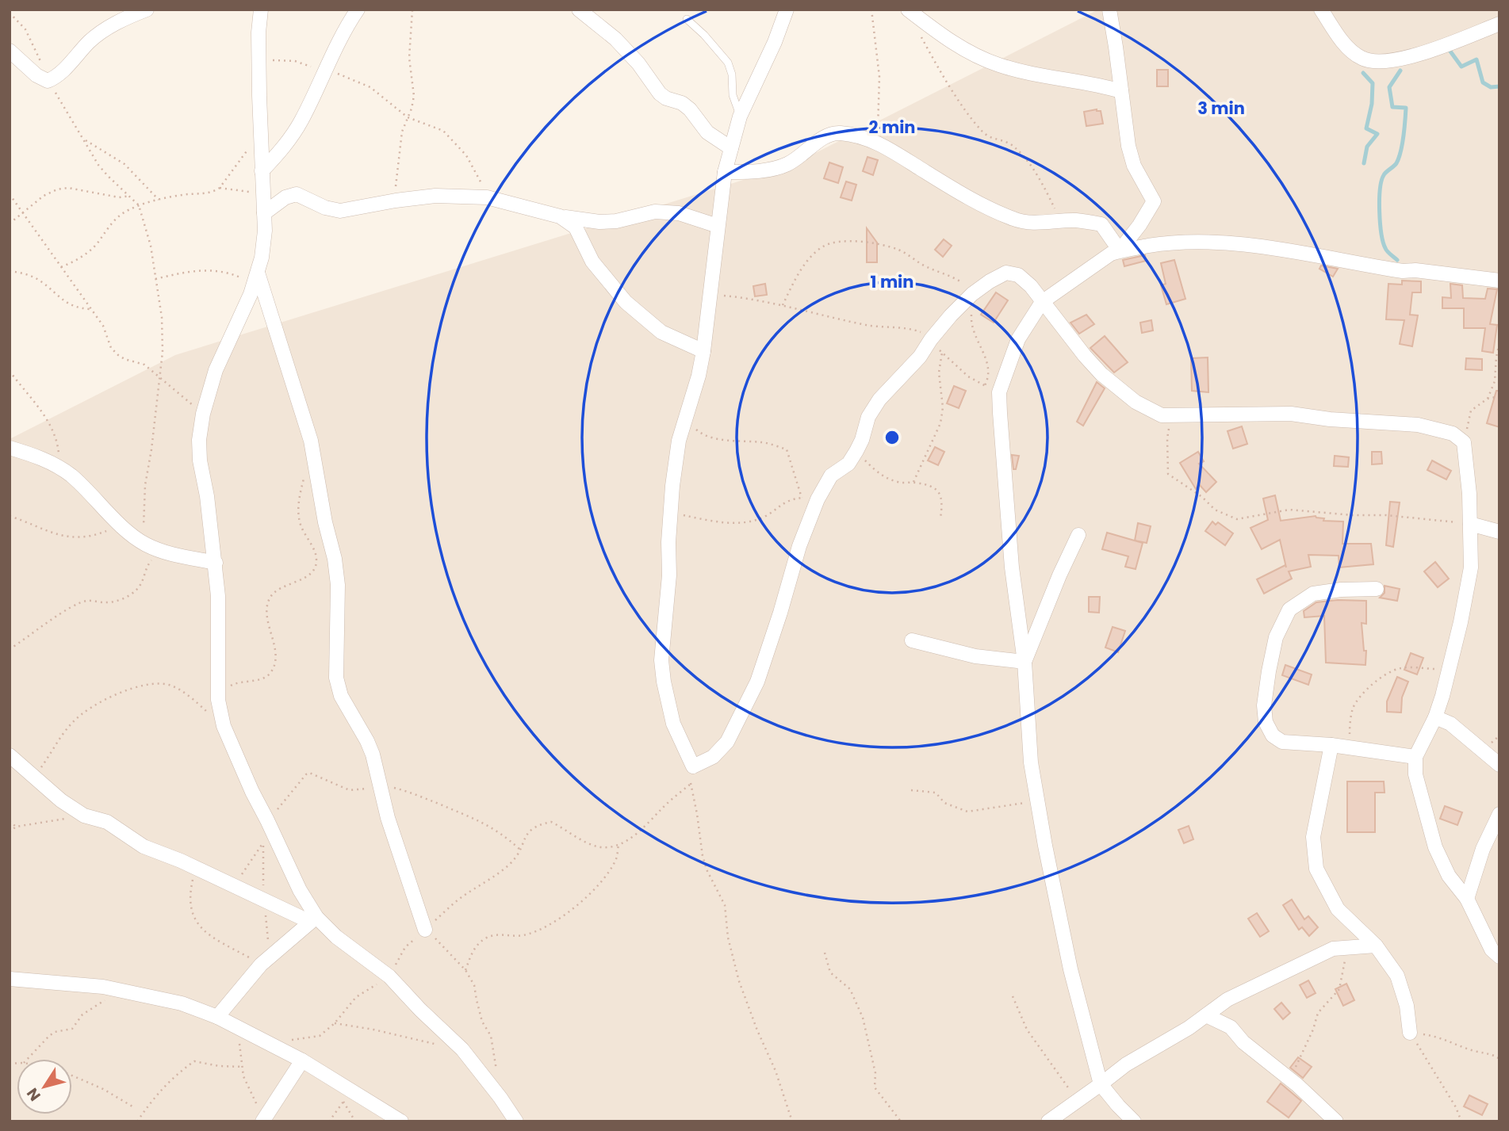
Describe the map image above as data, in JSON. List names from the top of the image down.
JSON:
{
  "north": "bottom left",
  "rings": ["3 min", "2 min", "1 min"]
}
